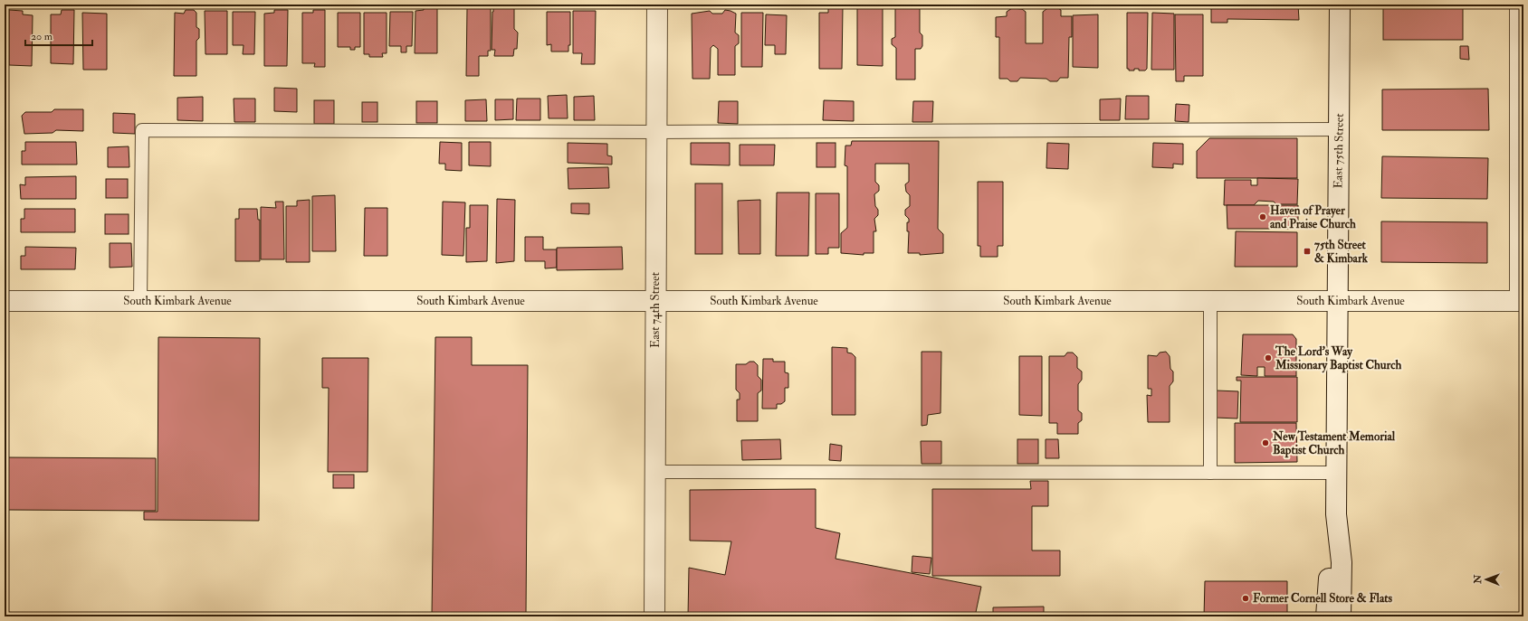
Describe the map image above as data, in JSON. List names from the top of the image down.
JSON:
{
  "streets": {
    "street": ["East 75th Street", "South Kimbark Avenue", "East 74th Street"]
  },
  "crossings": [
    ["East 75th Street", "South Kimbark Avenue"],
    ["South Kimbark Avenue", "East 74th Street"]
  ],
  "places": {
    "other": [
      "Haven of Prayer and Praise Church",
      "The Lord's Way Missionary Baptist Church",
      "New Testament Memorial Baptist Church",
      "Former Cornell Store & Flats"
    ],
    "transit": ["75th Street & Kimbark"]
  },
  "scale_bar": "20 m",
  "north": "left"
}
